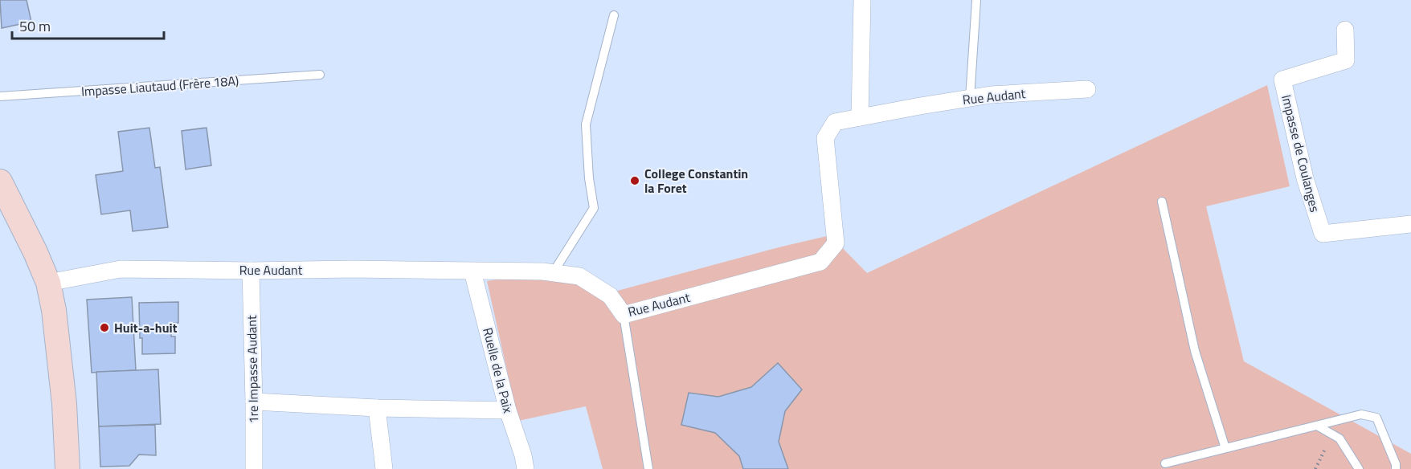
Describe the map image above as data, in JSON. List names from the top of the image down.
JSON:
{
  "streets": {
    "street": [
      "Rue Audant",
      "Impasse de Coulanges",
      "1re Impasse Audant",
      "Ruelle de la Paix"
    ],
    "lane": ["Impasse Liautaud (Frère 18A)"]
  },
  "crossings": [
    ["Rue Audant", "1re Impasse Audant"],
    ["Rue Audant", "Ruelle de la Paix"]
  ],
  "places": ["College Constantin la Foret", "Huit-a-huit"],
  "scale_bar": "50 m"
}
